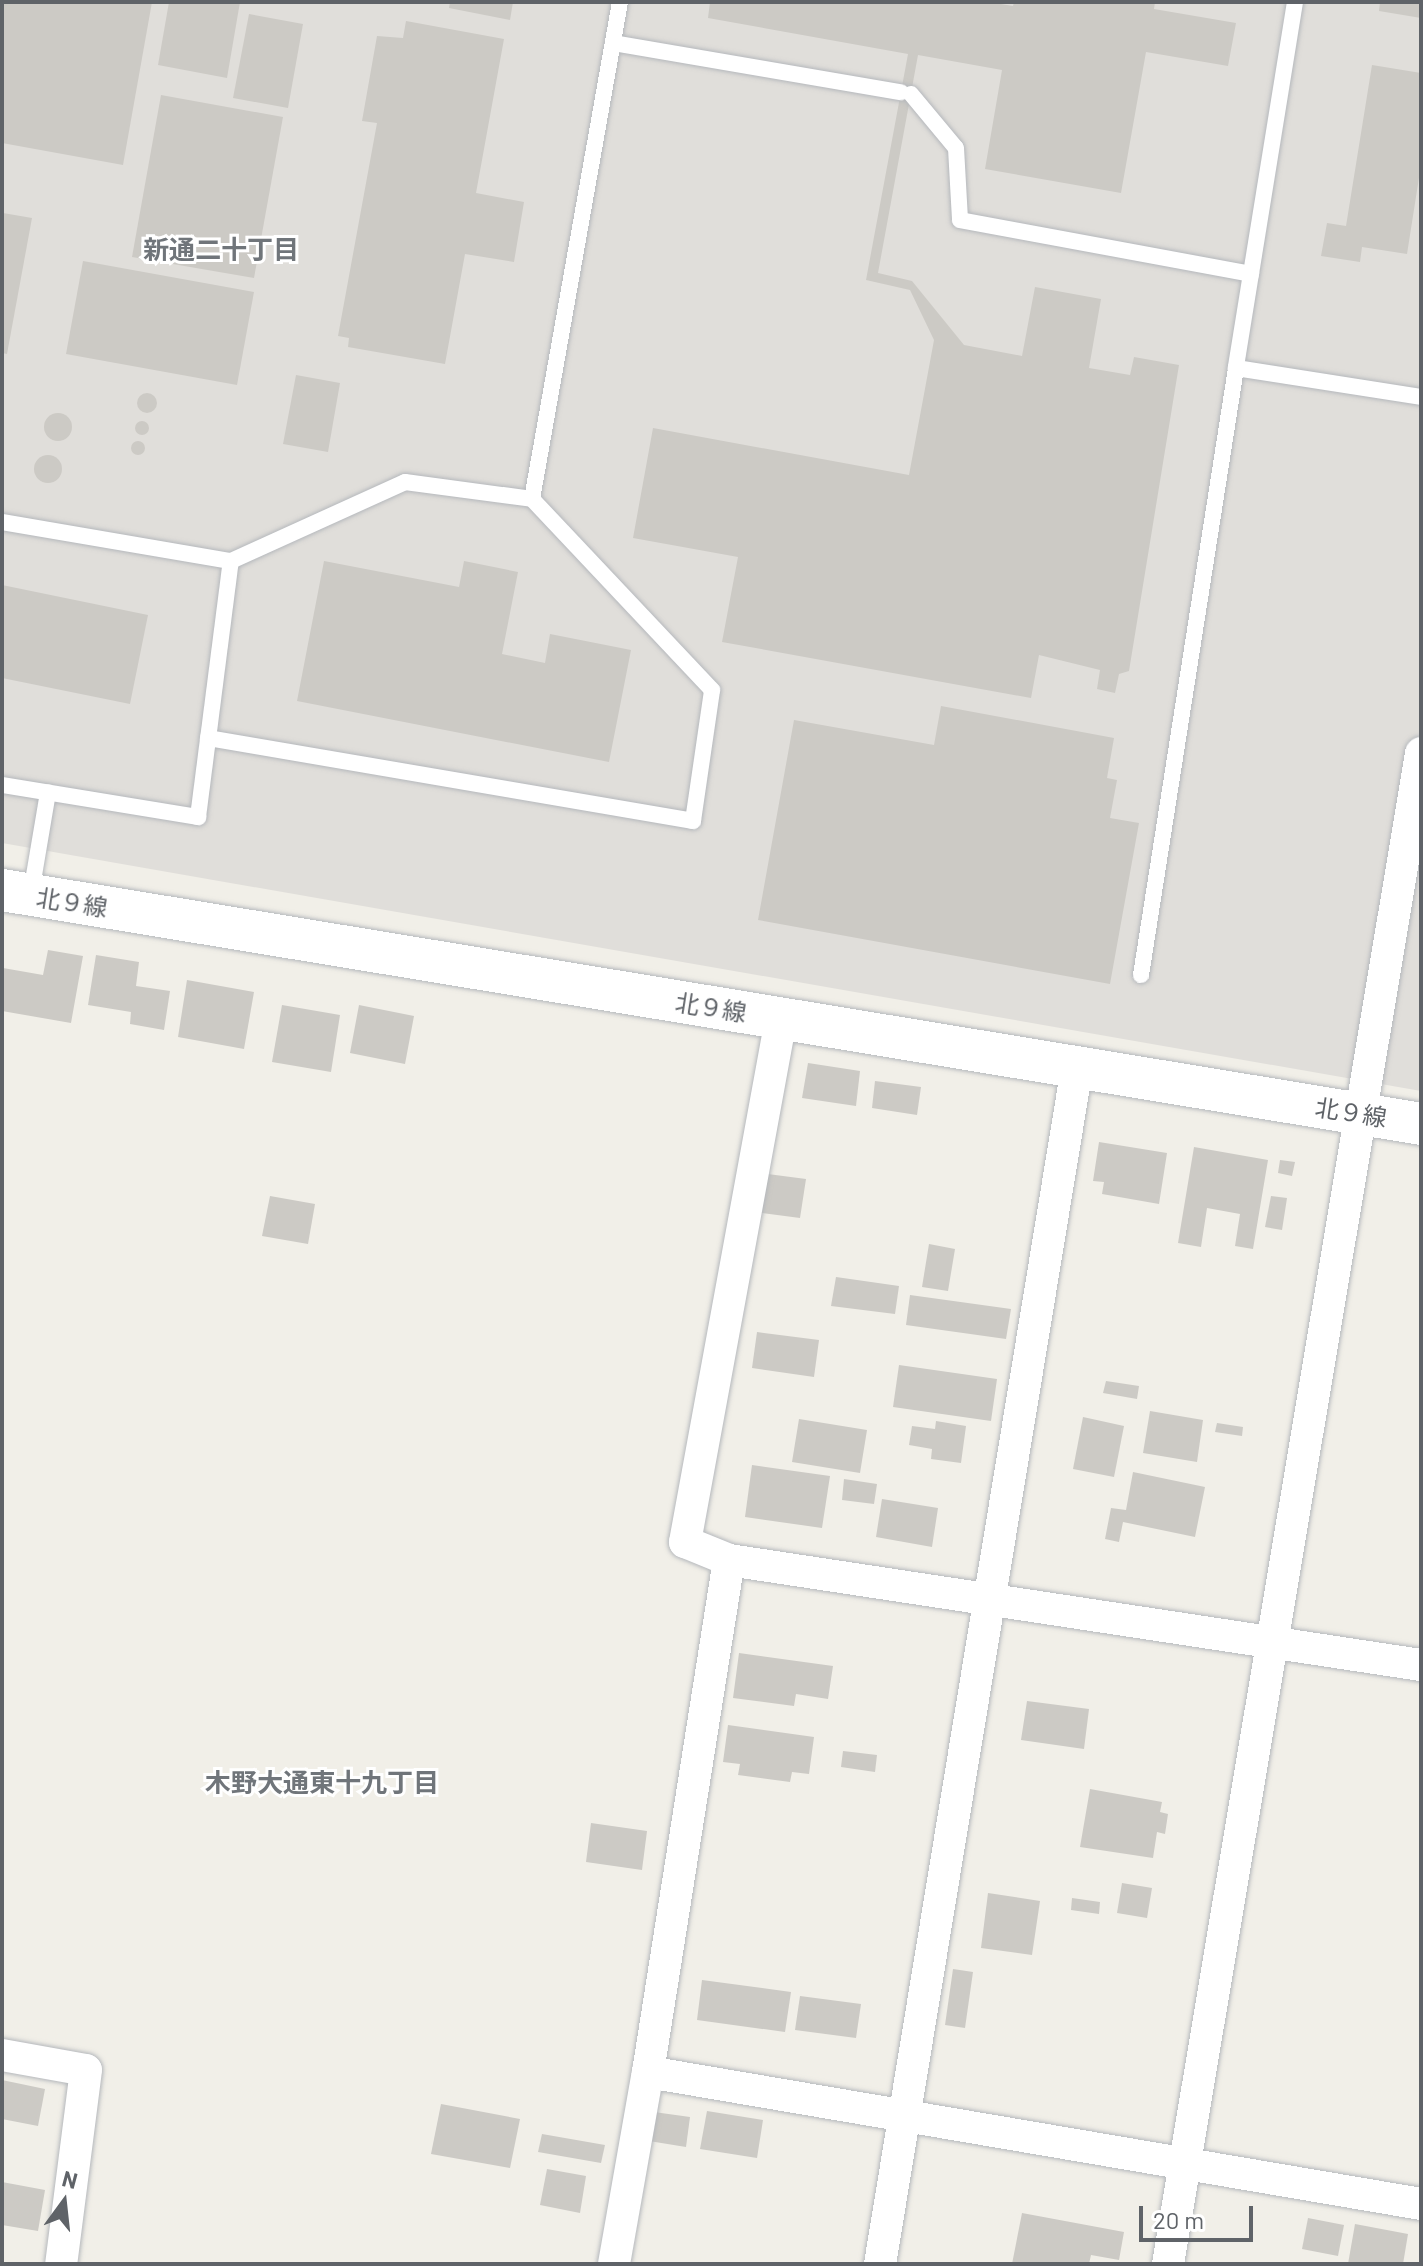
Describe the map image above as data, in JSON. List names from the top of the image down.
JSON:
{
  "streets": {
    "street": ["北９線"]
  },
  "districts": ["新通二十丁目", "木野大通東十九丁目"],
  "scale_bar": "20 m",
  "north": "top"
}
